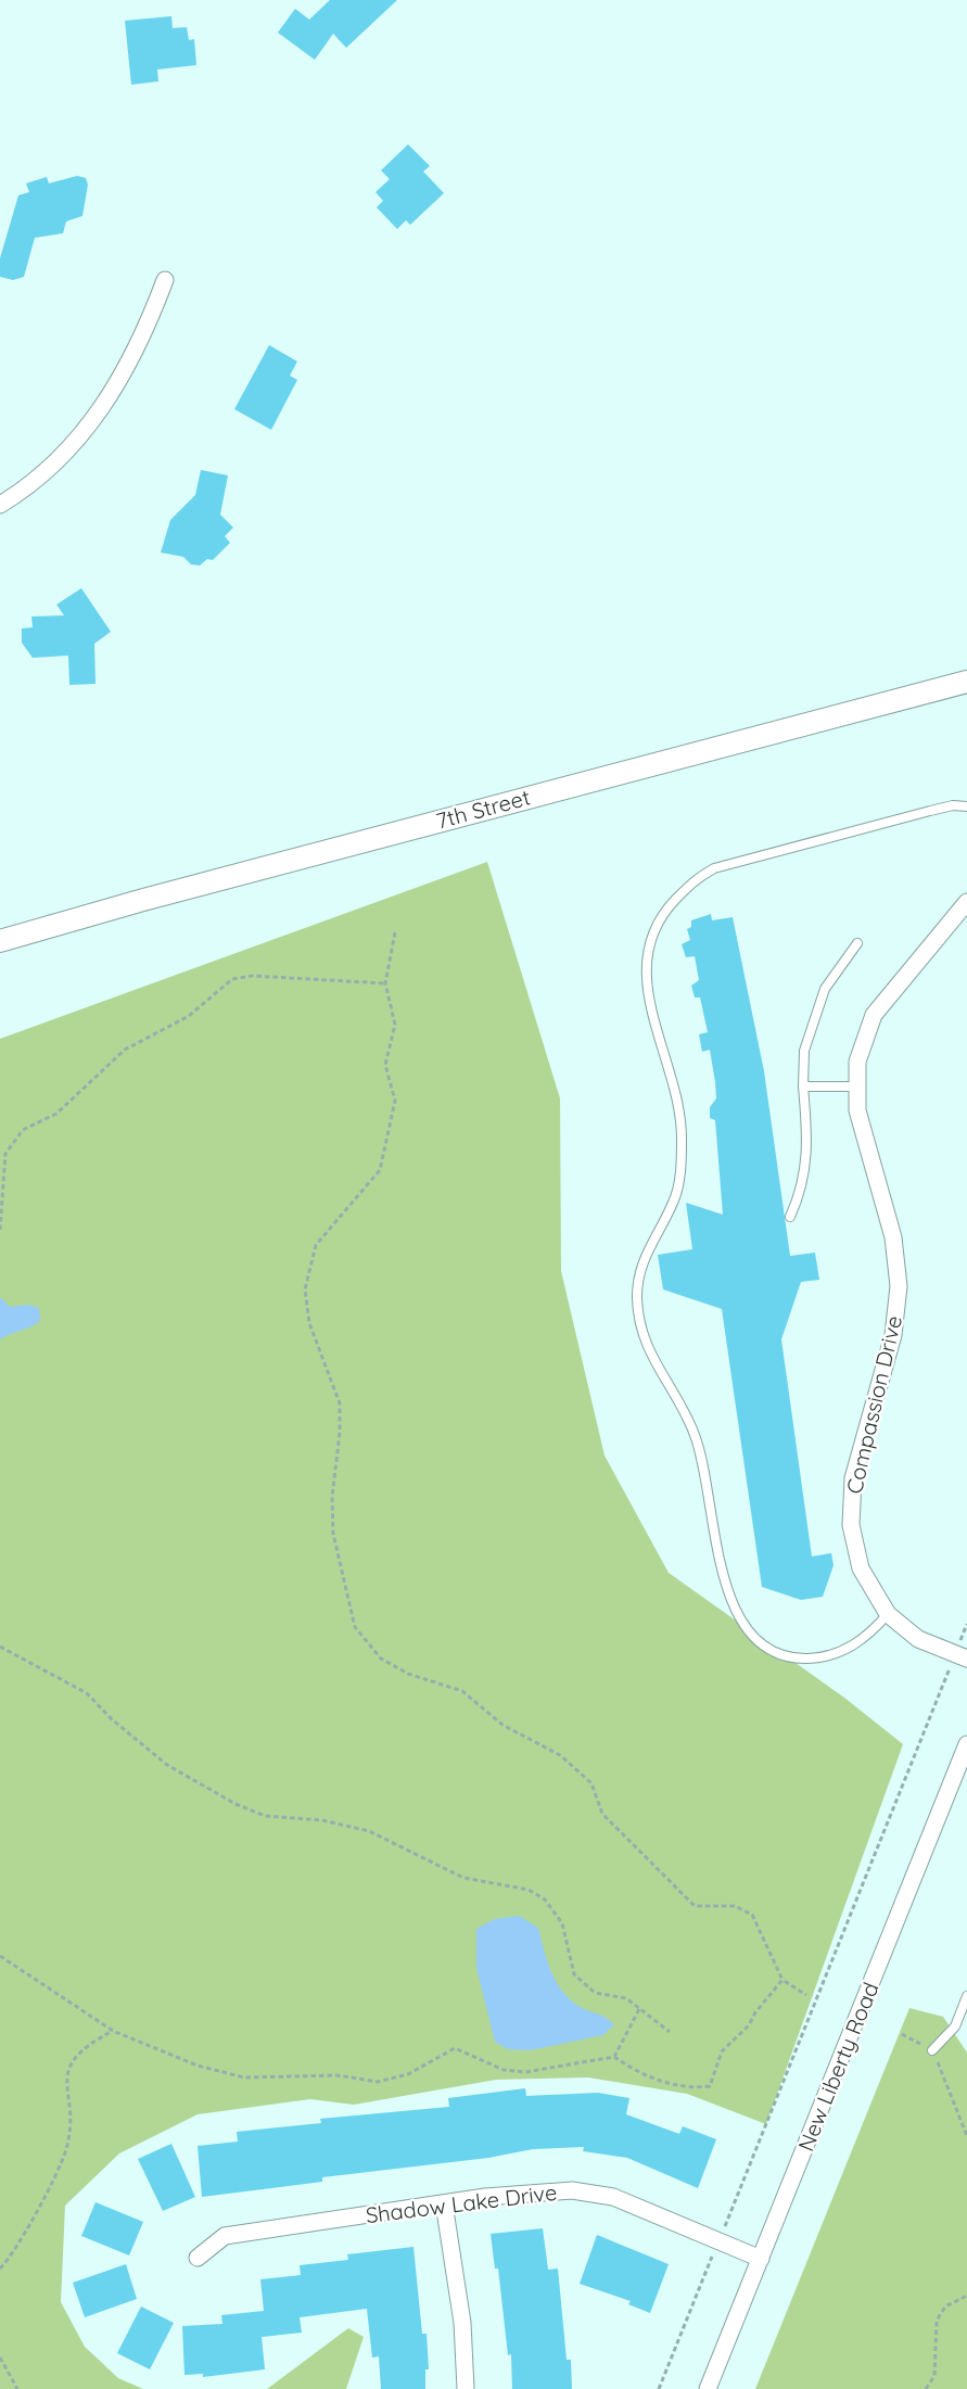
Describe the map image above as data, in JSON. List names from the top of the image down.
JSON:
{
  "streets": {
    "street": [
      "7th Street",
      "Compassion Drive",
      "New Liberty Road",
      "Shadow Lake Drive"
    ]
  },
  "crossings": [
    ["New Liberty Road", "Shadow Lake Drive"]
  ]
}
